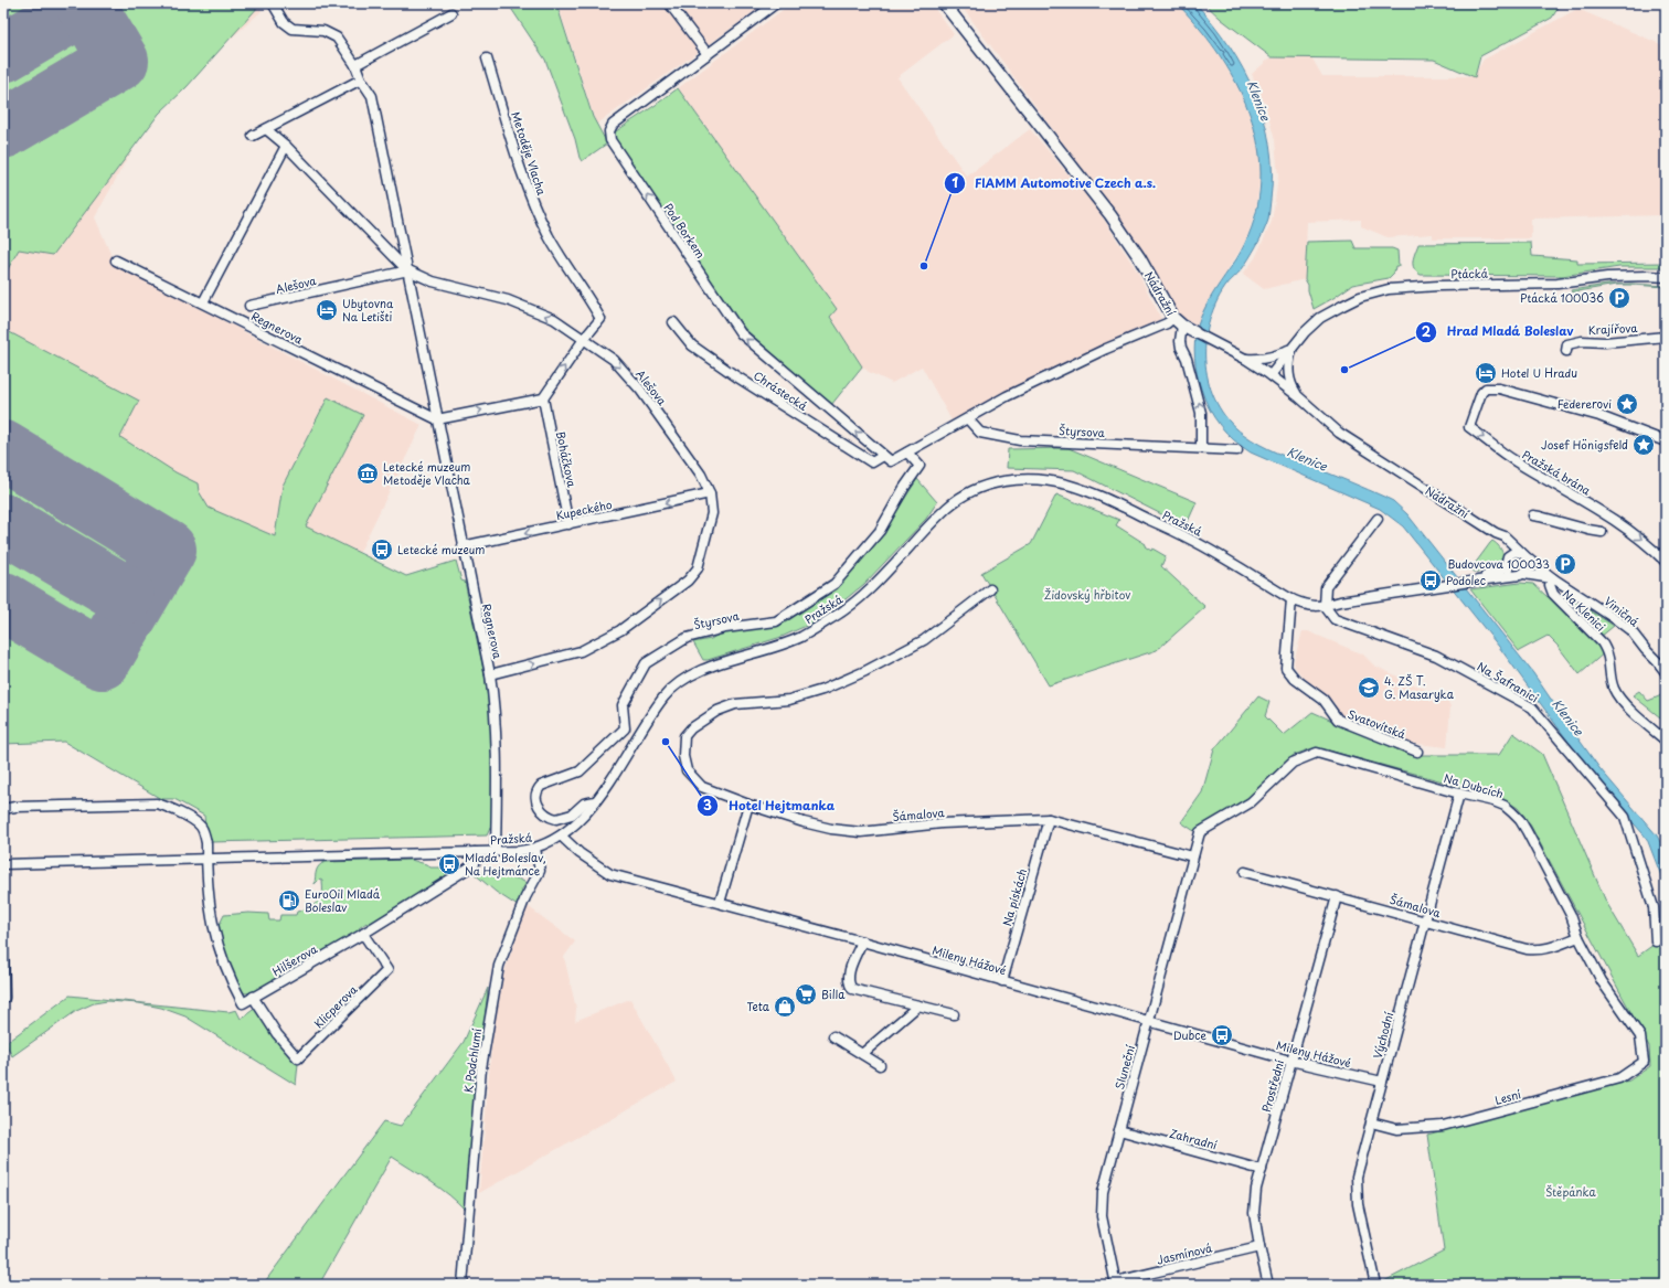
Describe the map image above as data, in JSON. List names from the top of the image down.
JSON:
{
  "streets": {
    "street": [
      "Metoděje Vlacha",
      "Pod Borkem",
      "Ptácká",
      "Alešova",
      "Nádražní",
      "Regnerova",
      "Krajířova",
      "Chrástecká",
      "Štyrsova",
      "Boháčkova",
      "Pražská brána",
      "Kupeckého",
      "Pražská",
      "Na Klenici",
      "Viničná",
      "Na Šafranici",
      "Svatovítská",
      "Na Dubcích",
      "Šámalova",
      "Na pískách",
      "Hilšerova",
      "Mileny Hážové",
      "Klicperova",
      "Východní",
      "K Podchlumí",
      "Sluneční",
      "Prostřední",
      "Lesní",
      "Zahradní",
      "Jasmínová"
    ]
  },
  "crossings": [
    ["Metoděje Vlacha", "Alešova"],
    ["Pod Borkem", "Chrástecká"],
    ["Pod Borkem", "Štyrsova"],
    ["Ptácká", "Nádražní"],
    ["Alešova", "Regnerova"],
    ["Alešova", "Kupeckého"],
    ["Nádražní", "Pražská"],
    ["Nádražní", "Viničná"],
    ["Regnerova", "Kupeckého"],
    ["Regnerova", "Pražská"],
    ["Štyrsova", "Pražská"],
    ["Boháčkova", "Kupeckého"],
    ["Pražská", "Viničná"],
    ["Pražská", "Na Šafranici"],
    ["Pražská", "Svatovítská"],
    ["Pražská", "Hilšerova"],
    ["Pražská", "Mileny Hážové"],
    ["Pražská", "K Podchlumí"],
    ["Na Klenici", "Viničná"],
    ["Na Dubcích", "Šámalova"],
    ["Na Dubcích", "Východní"],
    ["Na Dubcích", "Sluneční"],
    ["Na Dubcích", "Lesní"],
    ["Šámalova", "Na pískách"],
    ["Šámalova", "Východní"],
    ["Šámalova", "Sluneční"],
    ["Šámalova", "Prostřední"],
    ["Na pískách", "Mileny Hážové"],
    ["Hilšerova", "Klicperova"],
    ["Mileny Hážové", "Východní"],
    ["Mileny Hážové", "Sluneční"],
    ["Mileny Hážové", "Prostřední"],
    ["Východní", "Lesní"],
    ["Sluneční", "Zahradní"],
    ["Sluneční", "Jasmínová"],
    ["Prostřední", "Zahradní"],
    ["Prostřední", "Jasmínová"]
  ],
  "one_way": ["Kupeckého"],
  "water": ["Klenice"],
  "parks": ["Židovský hřbitov", "Štěpánka"],
  "places": {
    "other": ["FIAMM Automotive Czech a.s.", "Hrad Mladá Boleslav", "Hotel Hejtmanka"],
    "parking": ["Ptácká 100036", "Budovcova 100033"],
    "hotel": ["Ubytovna Na Letišti", "Hotel U Hradu"],
    "place": ["Federerovi", "Josef Hönigsfeld"],
    "museum": ["Letecké muzeum Metoděje Vlacha"],
    "bus stop": [
      "Letecké muzeum",
      "Podolec",
      "Mladá Boleslav, Na Hejtmánce",
      "Dubce"
    ],
    "school or university": ["4. ZŠ T. G. Masaryka"],
    "fuel station": ["EuroOil Mladá Boleslav"],
    "supermarket": ["Billa"],
    "shop": ["Teta"]
  }
}
